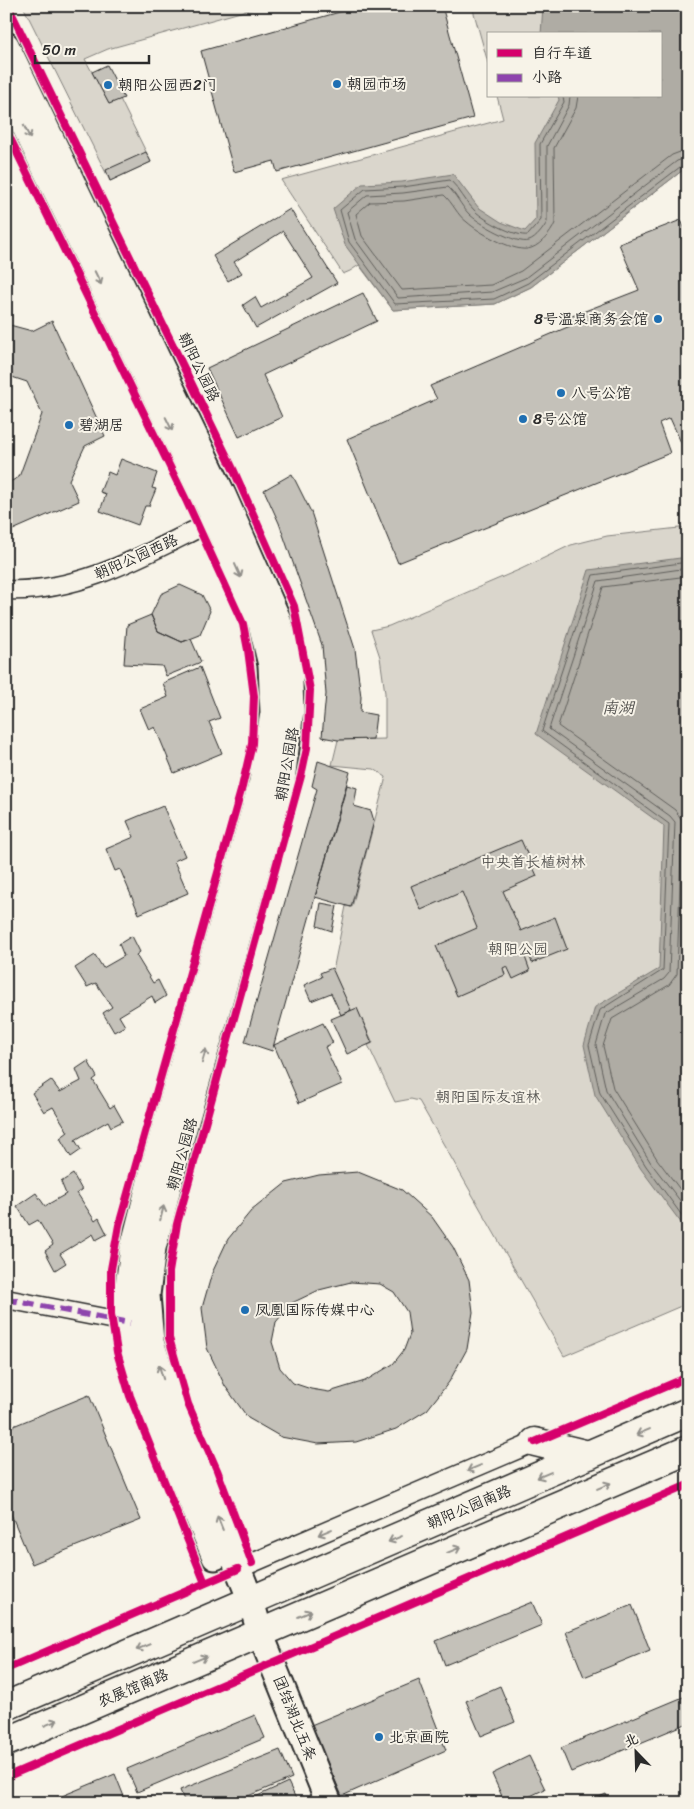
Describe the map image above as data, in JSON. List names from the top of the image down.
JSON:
{
  "streets": {
    "main road": [
      "朝阳公园路",
      "朝阳公园南路",
      "农展馆南路",
      "团结湖北五条"
    ],
    "street": ["朝阳公园西路"]
  },
  "crossings": [
    ["朝阳公园路", "朝阳公园西路"],
    ["朝阳公园路", "朝阳公园南路"],
    ["朝阳公园路", "团结湖北五条"],
    ["朝阳公园南路", "团结湖北五条"],
    ["农展馆南路", "团结湖北五条"]
  ],
  "water": ["南湖"],
  "parks": ["中央首长植树林", "朝阳公园", "朝阳国际友谊林"],
  "places": [
    "朝园市场",
    "朝阳公园西2门",
    "8号温泉商务会馆",
    "八号公馆",
    "8号公馆",
    "碧湖居",
    "凤凰国际传媒中心",
    "北京画院"
  ],
  "legend": ["自行车道", "小路"],
  "scale_bar": "50 m",
  "north": "top left"
}
